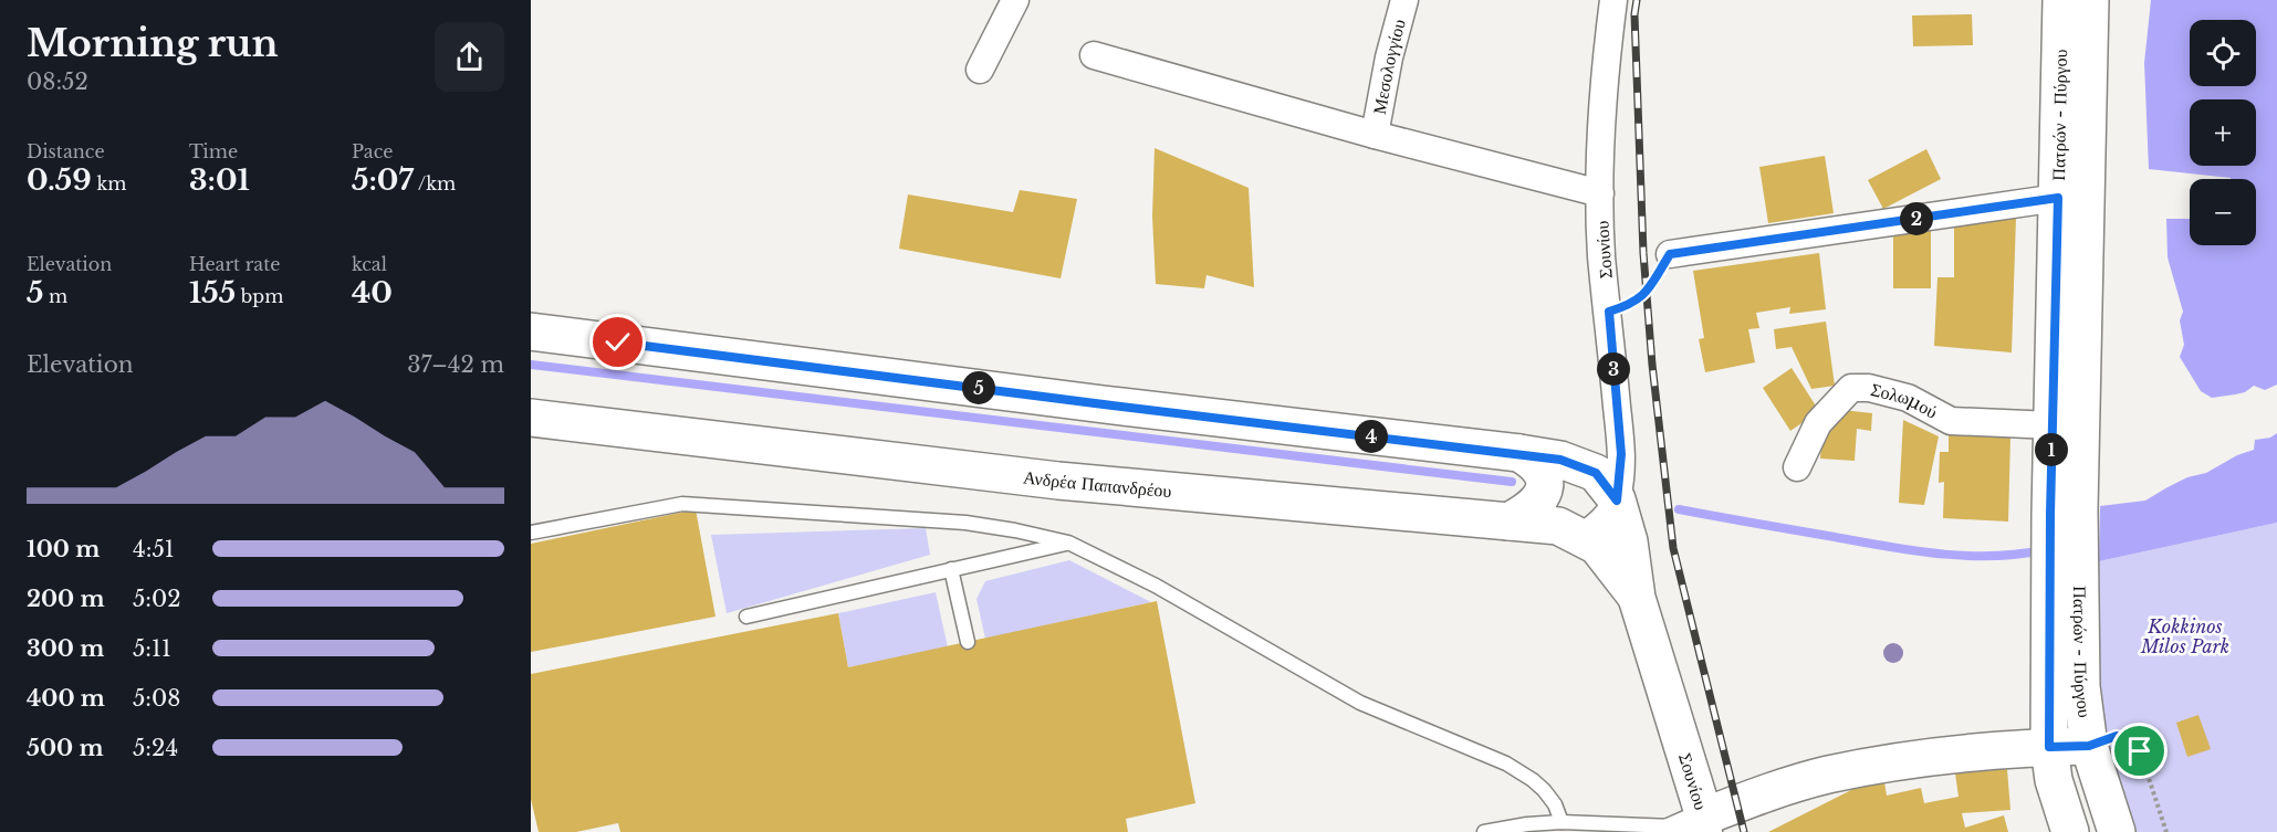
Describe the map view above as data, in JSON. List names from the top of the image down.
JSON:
{
  "streets": {
    "main road": ["Πατρών - Πύργου", "Σουνίου", "Ανδρέα Παπανδρέου"],
    "street": ["Μεσολογγίου", "Σολωμού"]
  },
  "crossings": [
    ["Πατρών - Πύργου", "Σολωμού"],
    ["Σουνίου", "Ανδρέα Παπανδρέου"]
  ],
  "parks": ["Kokkinos Milos Park"],
  "page": {
    "heading": ["Morning run", "08:52"],
    "map_buttons": ["+", "−"],
    "stats": [
      ["Distance", "0.59 km"],
      ["Time", "3:01"],
      ["Pace", "5:07 /km"],
      ["Elevation", "5 m"],
      ["Heart rate", "155 bpm"],
      ["kcal", "40"]
    ],
    "pins": [
      "2",
      "3",
      "5",
      "4",
      "1"
    ],
    "chart": ["Elevation", "37–42 m"],
    "list": [
      {
        "name": "100 m",
        "note": "4:51"
      },
      {
        "name": "200 m",
        "note": "5:02"
      },
      {
        "name": "300 m",
        "note": "5:11"
      },
      {
        "name": "400 m",
        "note": "5:08"
      },
      {
        "name": "500 m",
        "note": "5:24"
      }
    ]
  }
}
